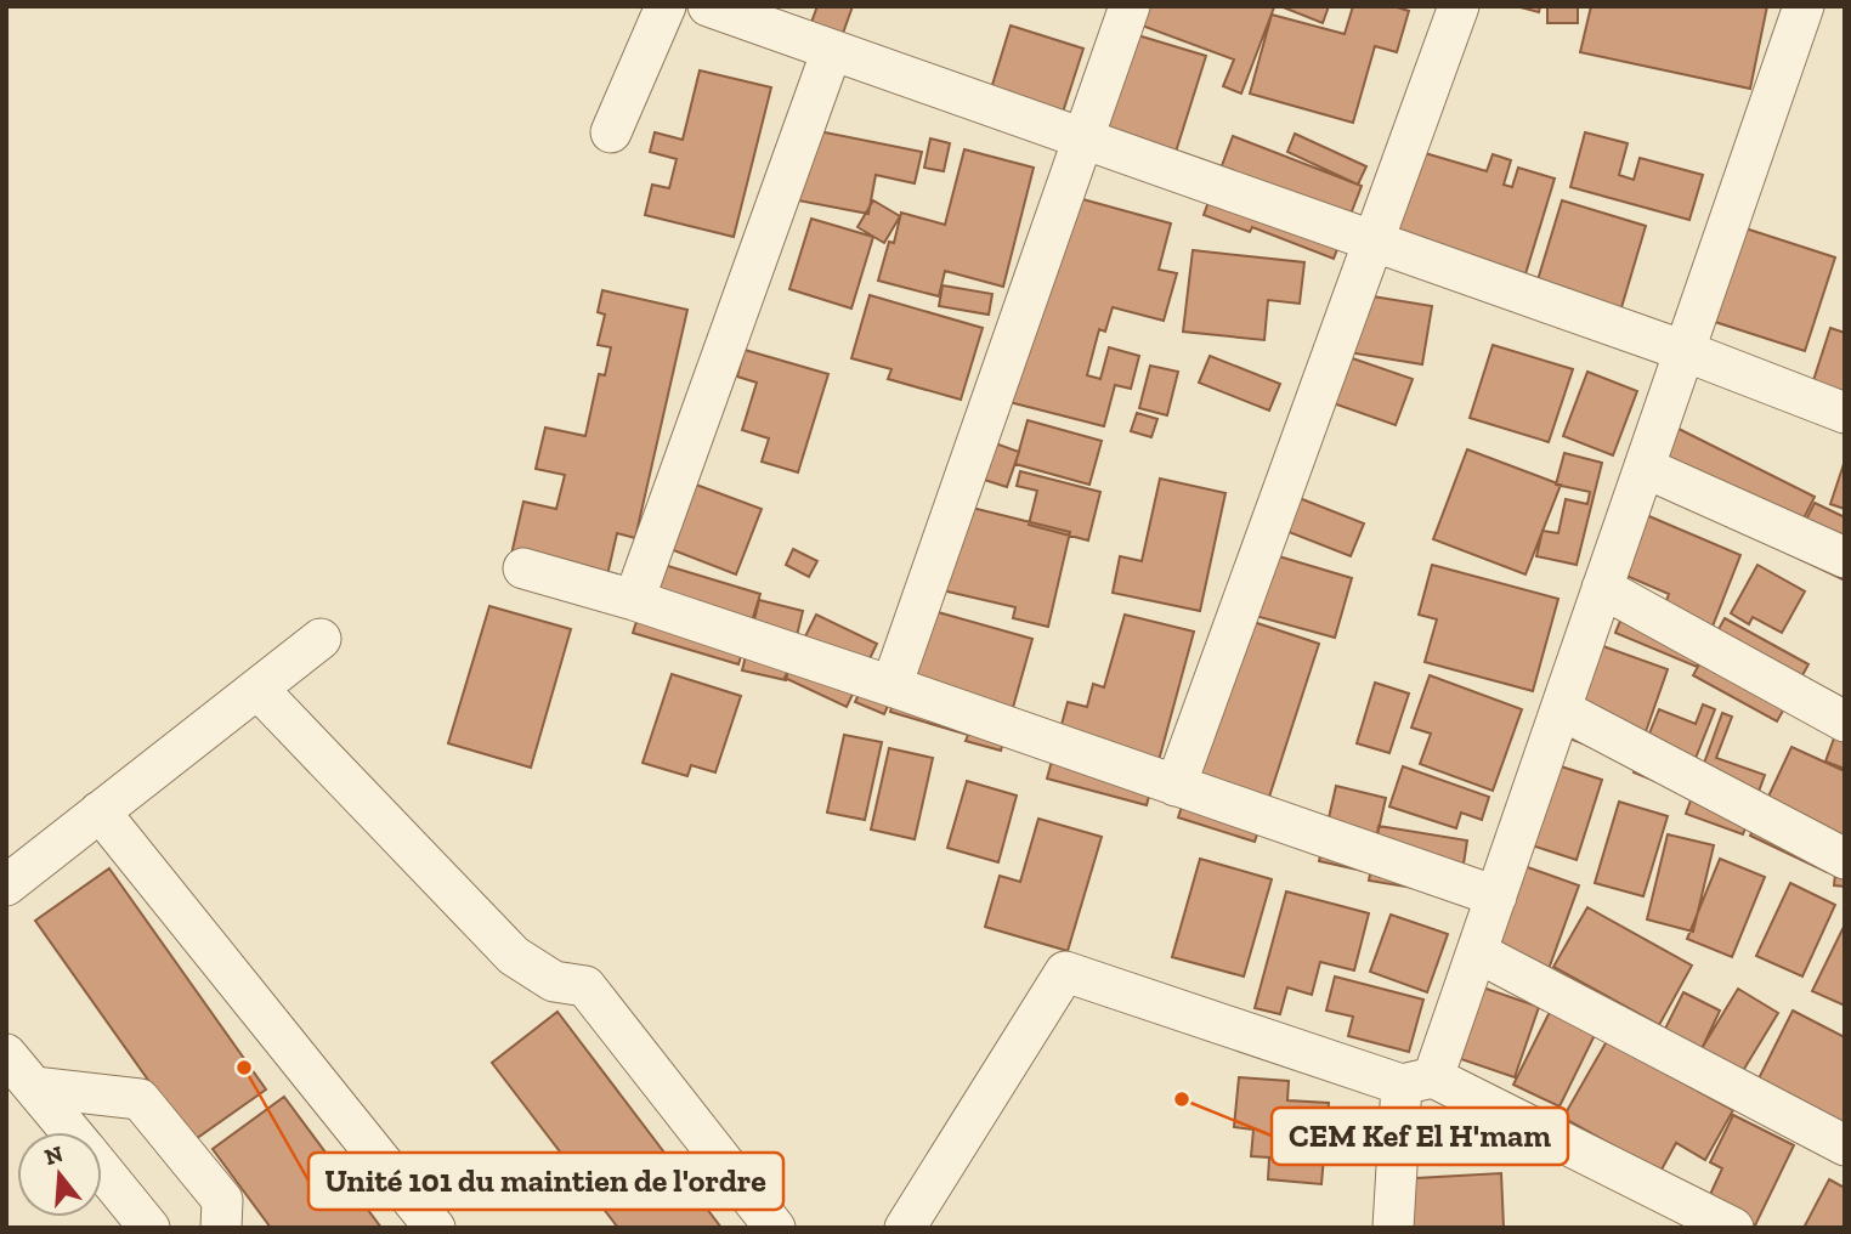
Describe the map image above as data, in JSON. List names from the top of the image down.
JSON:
{
  "places": ["Unité 101 du maintien de l'ordre", "CEM Kef El H'mam"],
  "north": "top"
}
